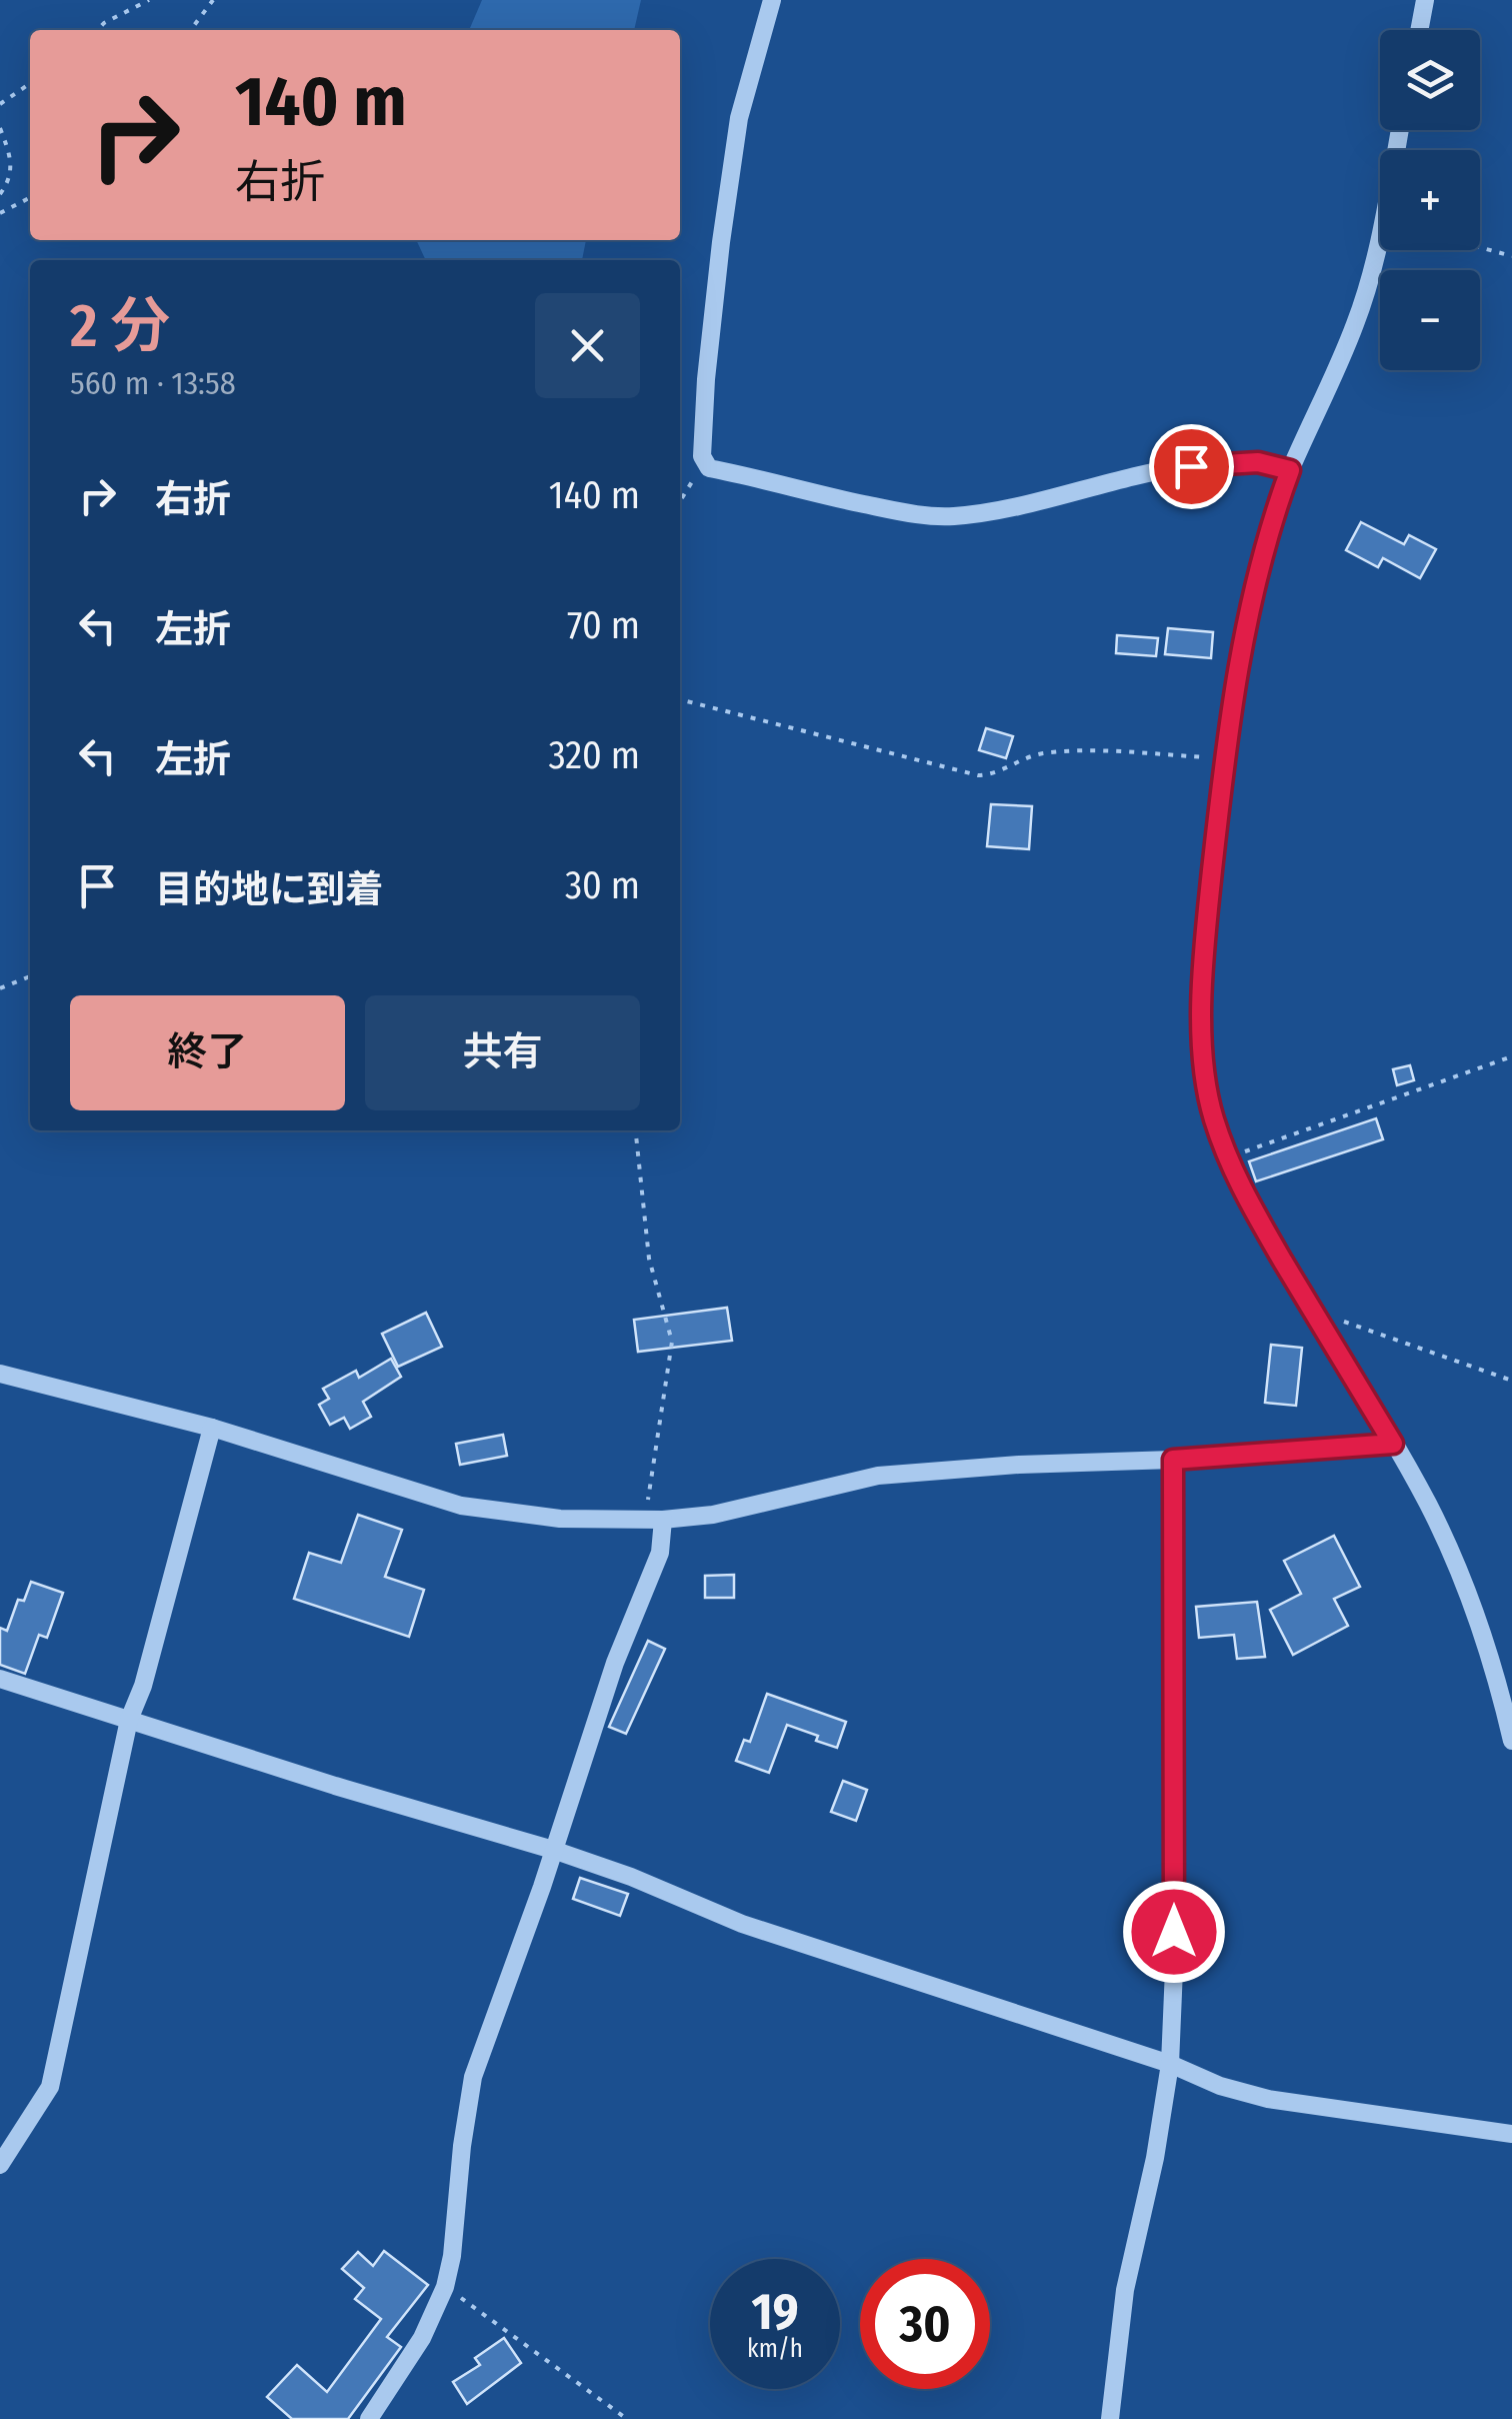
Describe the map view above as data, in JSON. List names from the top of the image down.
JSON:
{
  "page": {
    "map_buttons": ["+", "−"],
    "turn": ["140 m", "右折"],
    "heading": ["2 分", "560 m · 13:58"],
    "list": [
      {
        "name": "右折",
        "value": "140 m"
      },
      {
        "name": "左折",
        "value": "70 m"
      },
      {
        "name": "左折",
        "value": "320 m"
      },
      {
        "name": "目的地に到着",
        "value": "30 m"
      }
    ],
    "buttons": ["終了", "共有"],
    "speed": "19 km/h",
    "limit": "30"
  }
}
